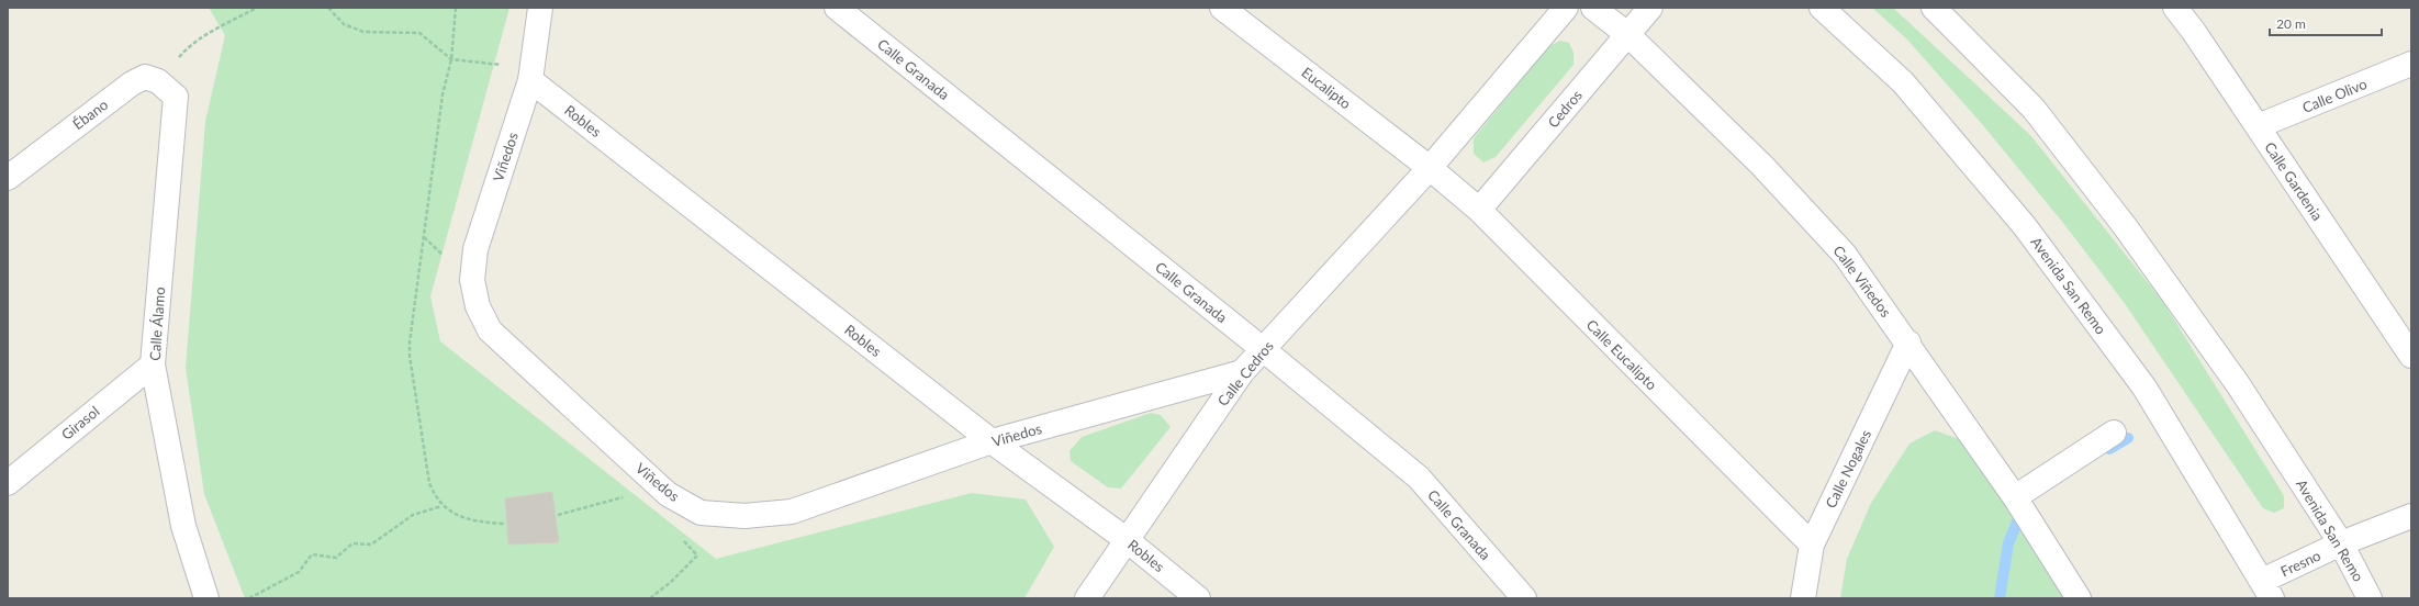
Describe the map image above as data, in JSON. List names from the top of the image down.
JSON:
{
  "streets": {
    "street": [
      "Calle Granada",
      "Eucalipto",
      "Calle Olivo",
      "Cedros",
      "Ébano",
      "Robles",
      "Viñedos",
      "Calle Gardenia",
      "Calle Viñedos",
      "Avenida San Remo",
      "Calle Álamo",
      "Calle Eucalipto",
      "Calle Cedros",
      "Girasol",
      "Calle Nogales",
      "Fresno"
    ]
  },
  "crossings": [
    ["Calle Granada", "Calle Cedros"],
    ["Eucalipto", "Calle Eucalipto"],
    ["Eucalipto", "Calle Cedros"],
    ["Calle Olivo", "Calle Gardenia"],
    ["Cedros", "Calle Viñedos"],
    ["Cedros", "Calle Eucalipto"],
    ["Ébano", "Calle Álamo"],
    ["Robles", "Viñedos"],
    ["Robles", "Calle Cedros"],
    ["Viñedos", "Calle Cedros"],
    ["Calle Viñedos", "Calle Nogales"],
    ["Avenida San Remo", "Fresno"],
    ["Calle Álamo", "Girasol"],
    ["Calle Eucalipto", "Calle Cedros"],
    ["Calle Eucalipto", "Calle Nogales"]
  ],
  "scale_bar": "20 m"
}
